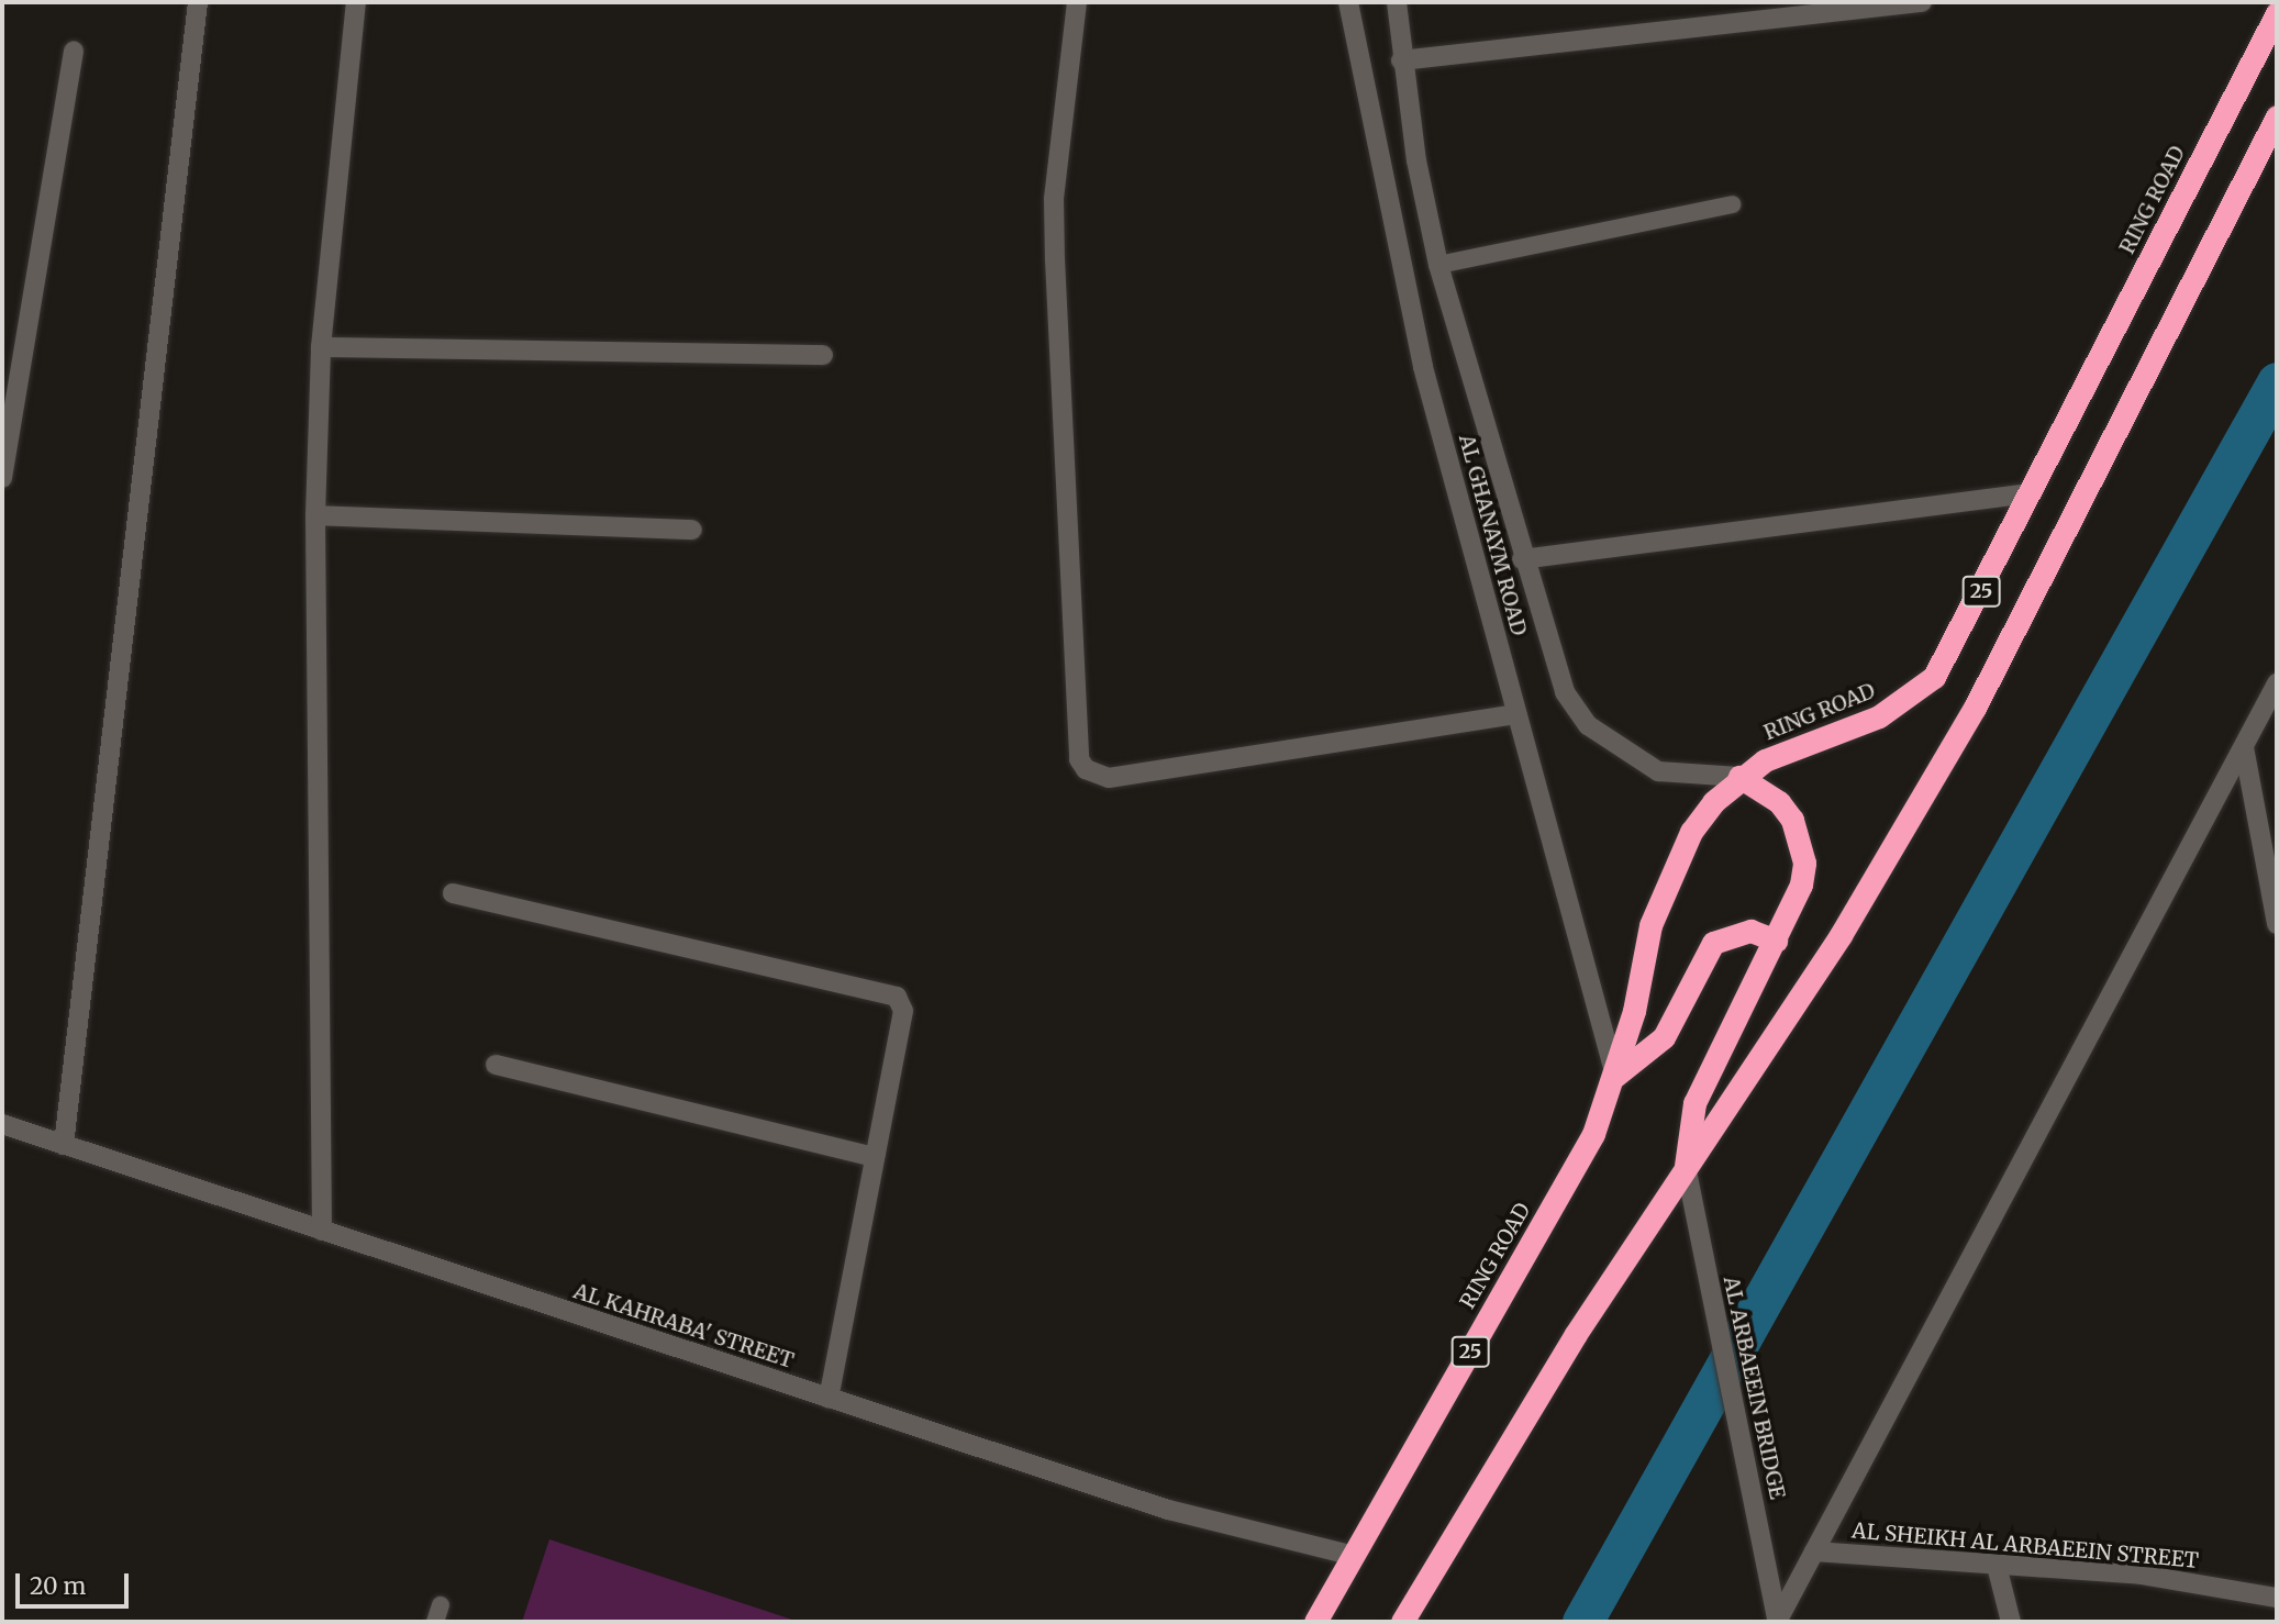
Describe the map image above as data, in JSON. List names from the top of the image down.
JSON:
{
  "streets": {
    "highway": ["RING ROAD", "25"],
    "street": [
      "AL GHANAYM ROAD",
      "AL KAHRABA' STREET",
      "AL ARBAEEIN BRIDGE",
      "AL SHEIKH AL ARBAEEIN STREET"
    ]
  },
  "crossings": [
    ["RING ROAD", "AL GHANAYM ROAD"],
    ["RING ROAD", "AL KAHRABA' STREET"],
    ["25", "AL ARBAEEIN BRIDGE"]
  ],
  "scale_bar": "20 m"
}
